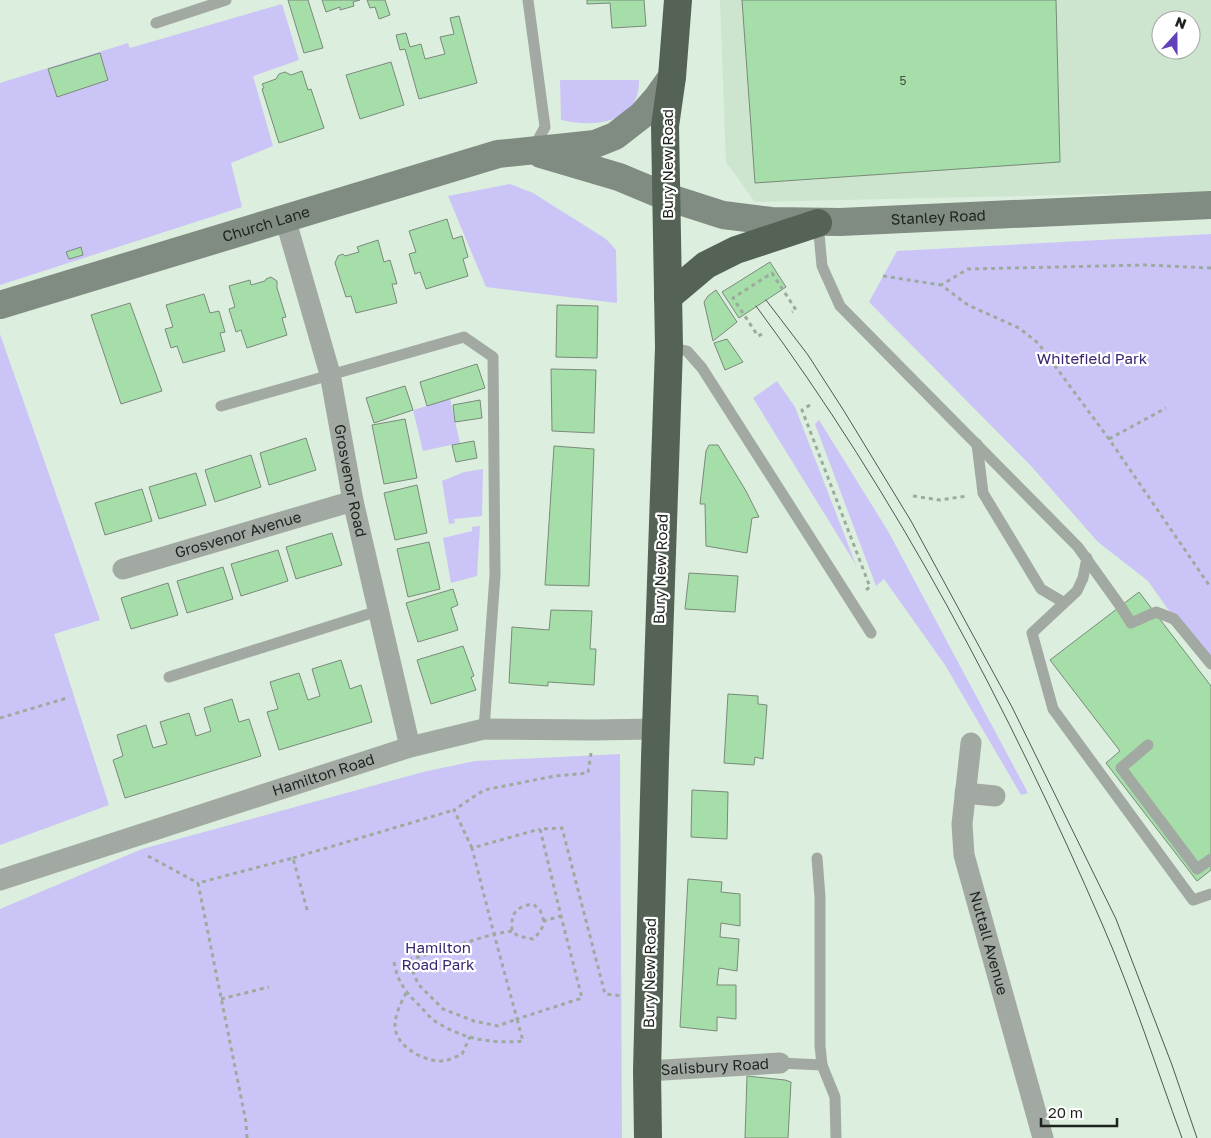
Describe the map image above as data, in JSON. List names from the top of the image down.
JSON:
{
  "streets": {
    "highway": ["Bury New Road"],
    "main road": ["Stanley Road", "Church Lane"],
    "street": [
      "Grosvenor Road",
      "Grosvenor Avenue",
      "Hamilton Road",
      "Nuttall Avenue",
      "Salisbury Road"
    ]
  },
  "crossings": [
    ["Bury New Road", "Stanley Road"],
    ["Bury New Road", "Church Lane"],
    ["Bury New Road", "Hamilton Road"],
    ["Bury New Road", "Salisbury Road"],
    ["Stanley Road", "Church Lane"],
    ["Church Lane", "Grosvenor Road"],
    ["Grosvenor Road", "Grosvenor Avenue"],
    ["Grosvenor Road", "Hamilton Road"]
  ],
  "parks": ["Whitefield Park", "Hamilton Road Park"],
  "house_numbers": ["5"],
  "scale_bar": "20 m",
  "north": "top"
}
